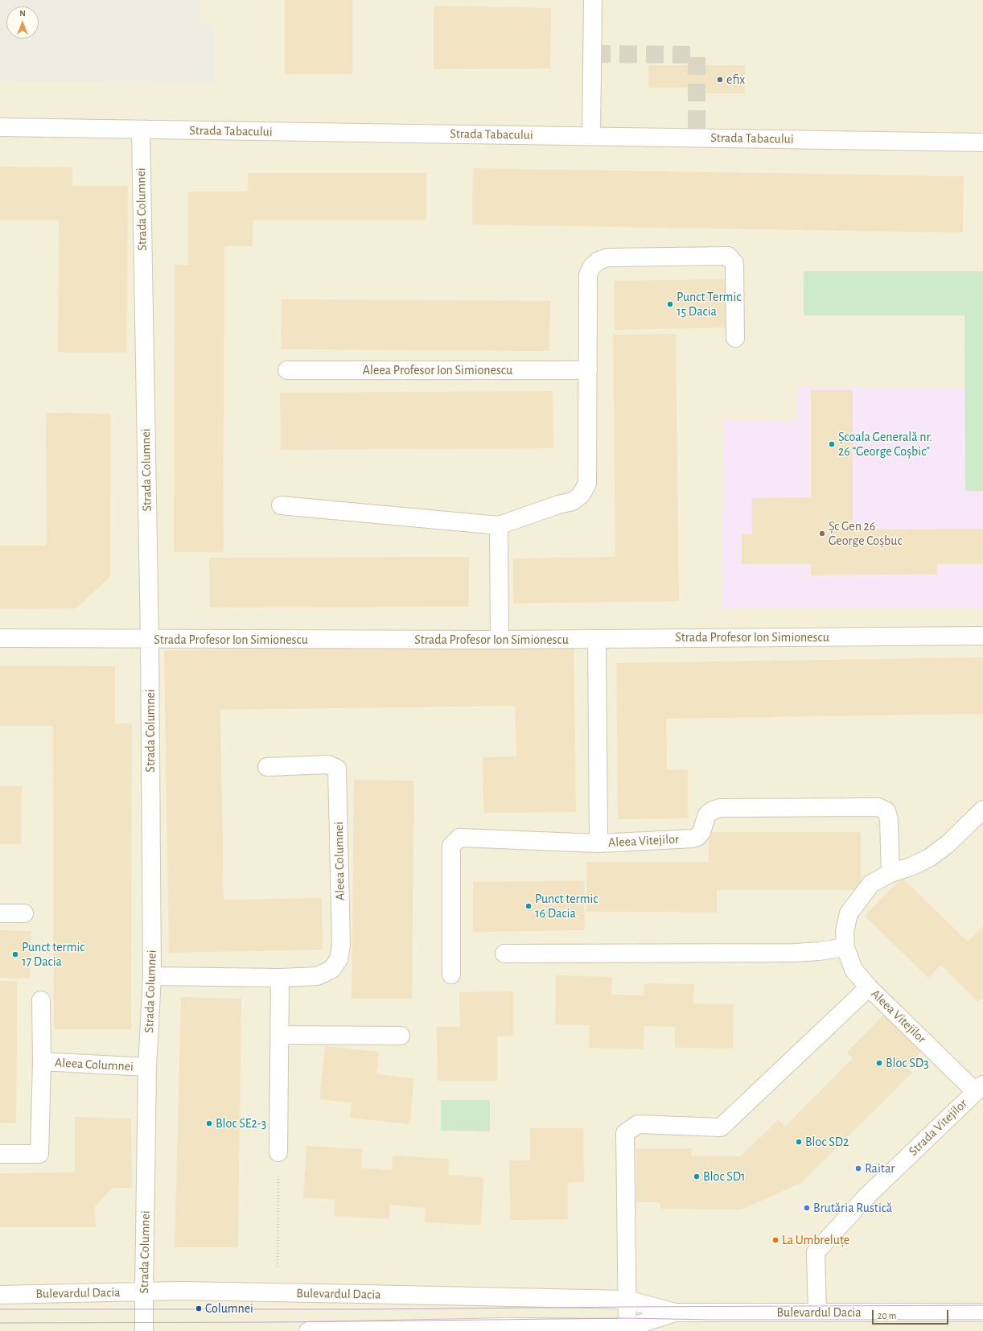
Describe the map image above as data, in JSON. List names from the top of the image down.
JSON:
{
  "streets": {
    "street": [
      "Strada Tabacului",
      "Strada Columnei",
      "Aleea Profesor Ion Simionescu",
      "Strada Profesor Ion Simionescu",
      "Aleea Vitejilor",
      "Aleea Columnei",
      "Strada Vitejilor",
      "Bulevardul Dacia"
    ]
  },
  "crossings": [
    ["Strada Tabacului", "Strada Columnei"],
    ["Strada Columnei", "Strada Profesor Ion Simionescu"],
    ["Strada Columnei", "Aleea Columnei"],
    ["Strada Columnei", "Bulevardul Dacia"],
    ["Aleea Vitejilor", "Strada Vitejilor"],
    ["Strada Vitejilor", "Bulevardul Dacia"]
  ],
  "places": [
    "efix",
    "Punct Termic 15 Dacia",
    "Școala Generală nr. 26 “George Coșbic”",
    "Șc Gen 26 George Coșbuc",
    "Punct termic 16 Dacia",
    "Punct termic 17 Dacia",
    "Bloc SD3",
    "Bloc SE2-3",
    "Bloc SD2",
    "Raitar",
    "Bloc SD1",
    "Brutăria Rustică",
    "La Umbreluțe",
    "Columnei"
  ],
  "scale_bar": "20 m",
  "north": "top"
}
